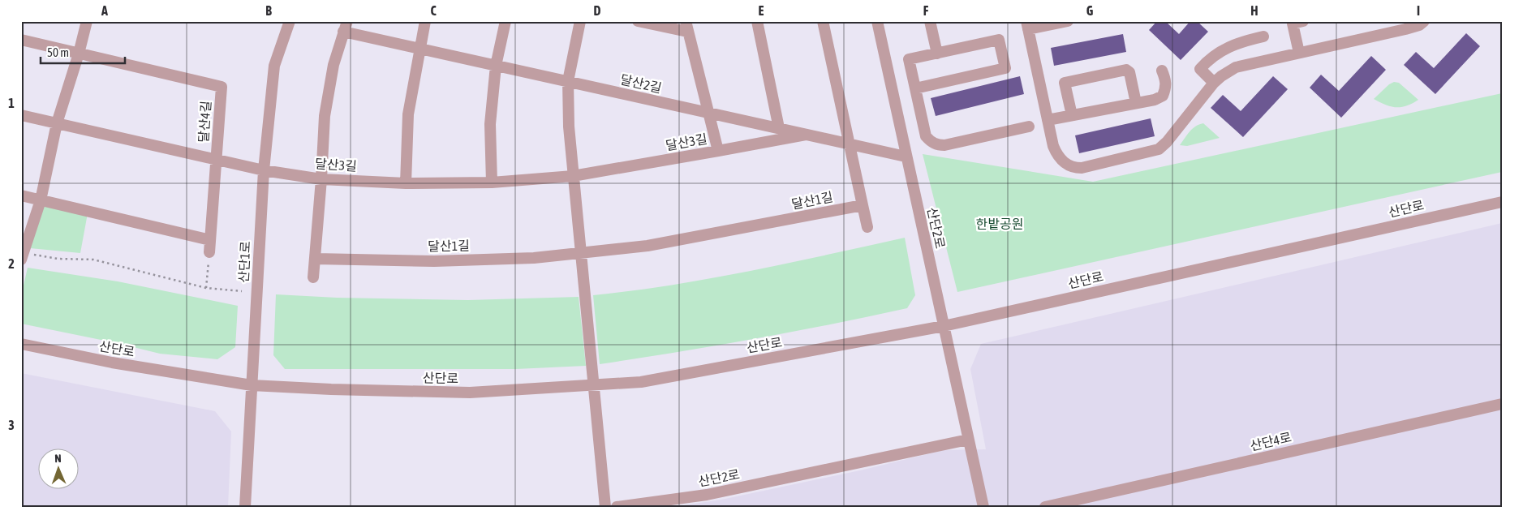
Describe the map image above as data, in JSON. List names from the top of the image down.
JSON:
{
  "streets": {
    "street": [
      "달산2길",
      "달산4길",
      "달산3길",
      "달산1길",
      "산단로",
      "산단2로",
      "산단1로",
      "산단4로"
    ]
  },
  "crossings": [
    ["달산2길", "달산3길"],
    ["달산2길", "산단2로"],
    ["달산4길", "달산3길"],
    ["달산3길", "산단1로"],
    ["산단로", "산단2로"],
    ["산단로", "산단1로"]
  ],
  "parks": ["한밭공원"],
  "scale_bar": "50 m",
  "north": "top",
  "grid": {
    "columns": [
      "A",
      "B",
      "C",
      "D",
      "E",
      "F",
      "G",
      "H",
      "I"
    ],
    "rows": ["1", "2", "3"]
  }
}
